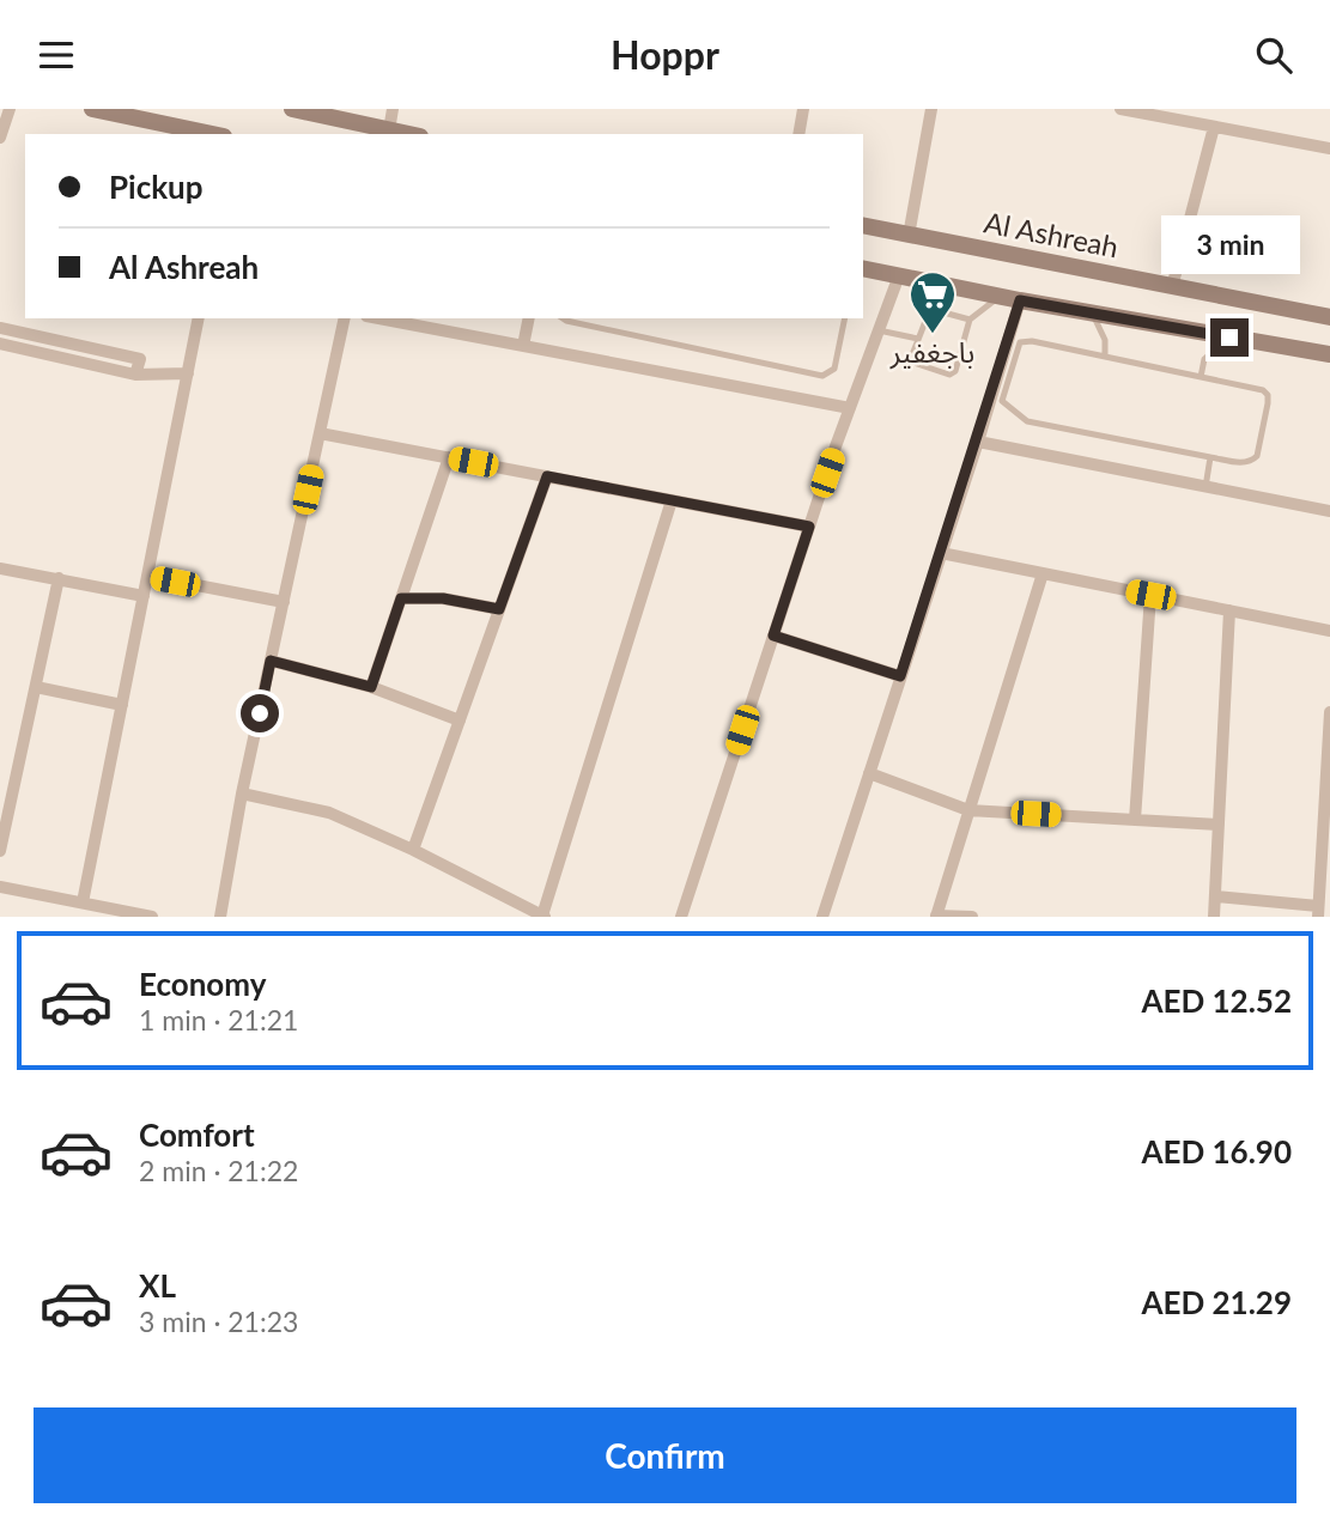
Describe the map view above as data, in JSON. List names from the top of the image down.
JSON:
{
  "streets": {
    "street": ["Al Ashreah"]
  },
  "places": {
    "supermarket": ["باجغفير"]
  },
  "page": {
    "header": "Hoppr",
    "banner": ["Pickup", "Al Ashreah"],
    "bubble": "3 min",
    "list": [
      {
        "name": "Economy",
        "note": "1 min · 21:21",
        "value": "AED 12.52"
      },
      {
        "name": "Comfort",
        "note": "2 min · 21:22",
        "value": "AED 16.90"
      },
      {
        "name": "XL",
        "note": "3 min · 21:23",
        "value": "AED 21.29"
      }
    ],
    "buttons": "Confirm"
  }
}
